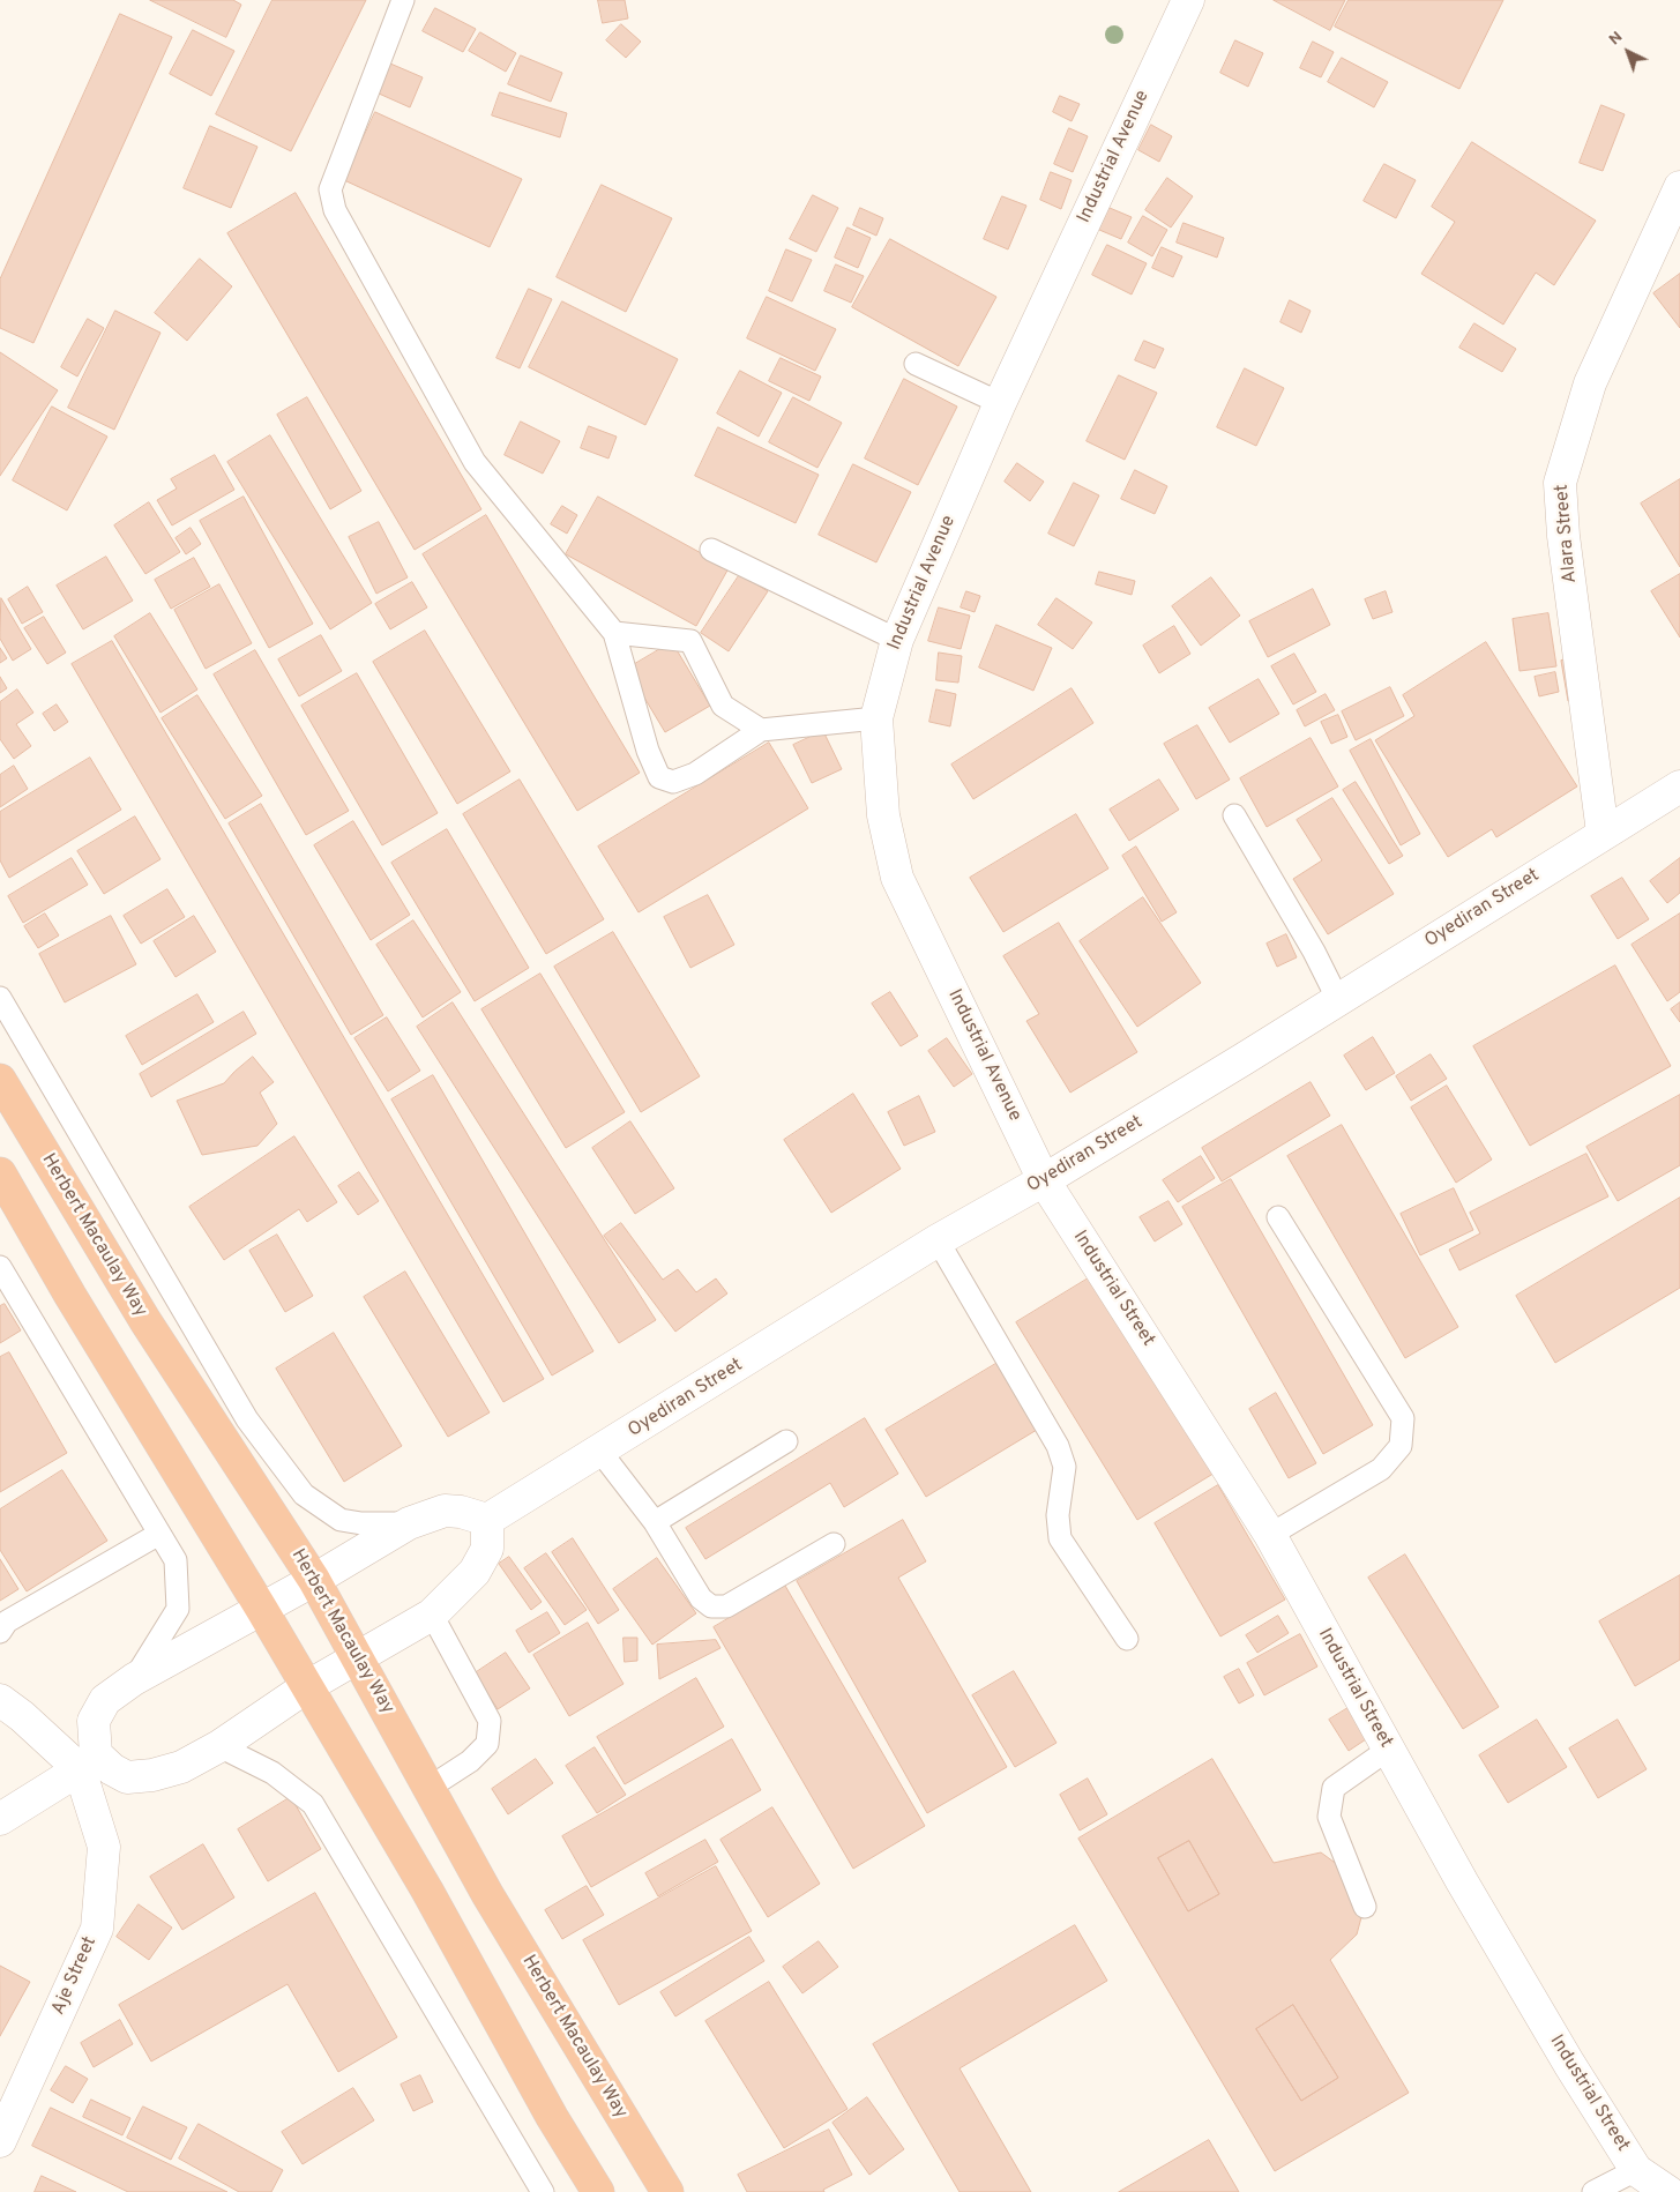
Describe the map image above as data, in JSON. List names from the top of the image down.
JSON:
{
  "streets": {
    "highway": ["Herbert Macaulay Way"],
    "street": [
      "Industrial Avenue",
      "Alara Street",
      "Oyediran Street",
      "Industrial Street",
      "Aje Street"
    ]
  },
  "crossings": [
    ["Industrial Avenue", "Oyediran Street"],
    ["Industrial Avenue", "Industrial Street"],
    ["Alara Street", "Oyediran Street"],
    ["Oyediran Street", "Industrial Street"],
    ["Oyediran Street", "Aje Street"],
    ["Herbert Macaulay Way", "Aje Street"]
  ],
  "north": "top left"
}
